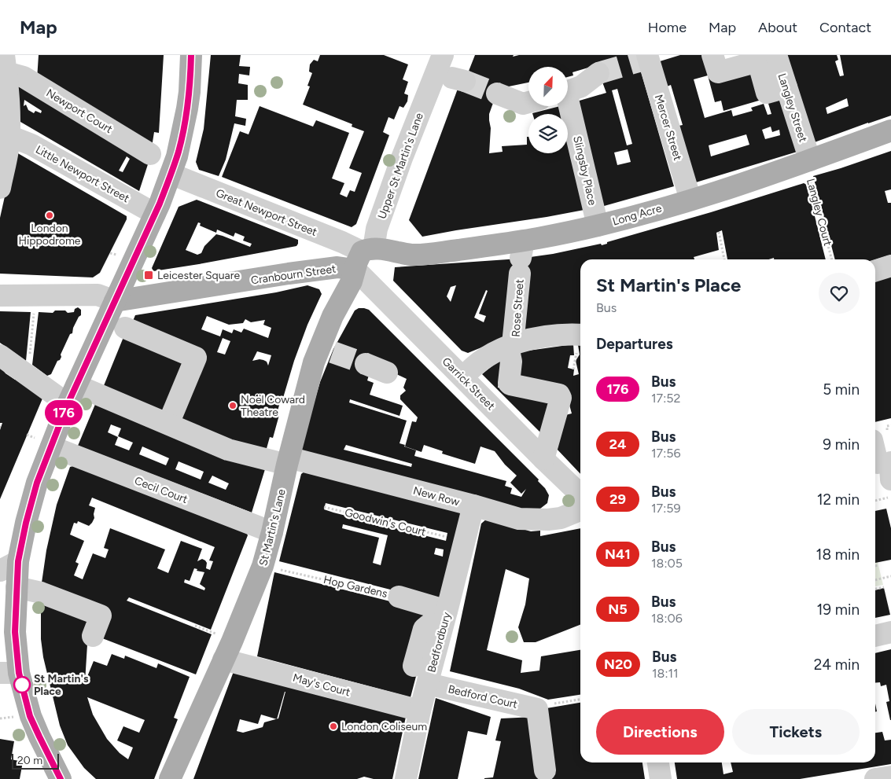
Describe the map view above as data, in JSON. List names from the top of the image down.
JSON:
{
  "streets": {
    "main road": ["Long Acre", "Cranbourn Street", "St Martin's Lane"],
    "street": [
      "Langley Street",
      "Newport Court",
      "Mercer Street",
      "Upper St Martin's Lane",
      "Slingsby Place",
      "Little Newport Street",
      "Great Newport Street",
      "Rose Street",
      "Garrick Street",
      "Cecil Court",
      "New Row",
      "Hop Gardens",
      "Bedfordbury",
      "May's Court",
      "Bedford Court"
    ],
    "path": ["Langley Court", "Goodwin's Court"]
  },
  "crossings": [
    ["Langley Street", "Langley Court"],
    ["Langley Street", "Long Acre"],
    ["Mercer Street", "Long Acre"],
    ["Upper St Martin's Lane", "Great Newport Street"],
    ["Upper St Martin's Lane", "Long Acre"],
    ["Upper St Martin's Lane", "Cranbourn Street"],
    ["Upper St Martin's Lane", "Garrick Street"],
    ["Upper St Martin's Lane", "St Martin's Lane"],
    ["Slingsby Place", "Long Acre"],
    ["Great Newport Street", "Long Acre"],
    ["Great Newport Street", "Cranbourn Street"],
    ["Great Newport Street", "Garrick Street"],
    ["Great Newport Street", "St Martin's Lane"],
    ["Langley Court", "Long Acre"],
    ["Long Acre", "Cranbourn Street"],
    ["Long Acre", "Rose Street"],
    ["Long Acre", "Garrick Street"],
    ["Long Acre", "St Martin's Lane"],
    ["Cranbourn Street", "Garrick Street"],
    ["Cranbourn Street", "St Martin's Lane"],
    ["Rose Street", "Garrick Street"],
    ["Garrick Street", "St Martin's Lane"],
    ["Cecil Court", "St Martin's Lane"],
    ["New Row", "St Martin's Lane"],
    ["New Row", "Bedfordbury"],
    ["St Martin's Lane", "Hop Gardens"],
    ["St Martin's Lane", "May's Court"],
    ["Hop Gardens", "Bedfordbury"],
    ["Bedfordbury", "May's Court"],
    ["Bedfordbury", "Bedford Court"]
  ],
  "places": {
    "other": [
      "London Hippodrome",
      "Noël Coward Theatre",
      "St Martin's Place",
      "London Coliseum"
    ],
    "transit": ["Leicester Square"]
  },
  "lines": ["bus line 176"],
  "scale_bar": "20 m",
  "north": "top right",
  "page": {
    "header": "Map",
    "nav": [
      "Home",
      "Map",
      "About",
      "Contact"
    ],
    "on_map": "176",
    "heading": [
      ["St Martin's Place", "Bus"],
      "Departures"
    ],
    "list": [
      {
        "mark": "176",
        "name": "Bus",
        "note": "17:52",
        "value": "5 min"
      },
      {
        "mark": "24",
        "name": "Bus",
        "note": "17:56",
        "value": "9 min"
      },
      {
        "mark": "29",
        "name": "Bus",
        "note": "17:59",
        "value": "12 min"
      },
      {
        "mark": "N41",
        "name": "Bus",
        "note": "18:05",
        "value": "18 min"
      },
      {
        "mark": "N5",
        "name": "Bus",
        "note": "18:06",
        "value": "19 min"
      },
      {
        "mark": "N20",
        "name": "Bus",
        "note": "18:11",
        "value": "24 min"
      }
    ],
    "buttons": ["Directions", "Tickets"],
    "scale": "20 m"
  }
}
